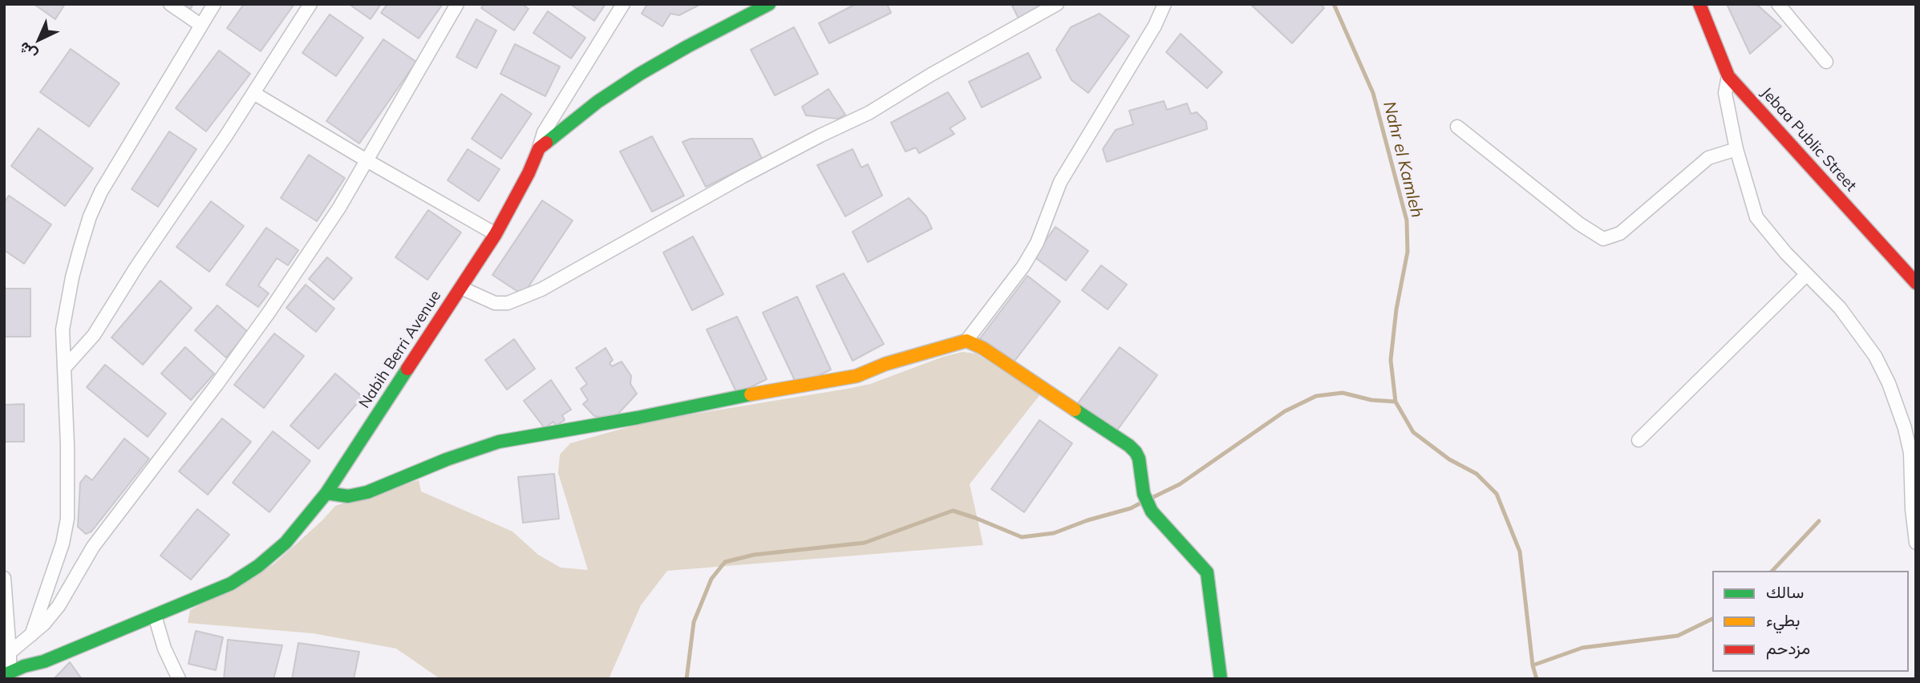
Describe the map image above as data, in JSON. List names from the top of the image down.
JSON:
{
  "streets": {
    "street": ["Jebaa Public Street", "Nabih Berri Avenue"]
  },
  "water": ["Nahr el Kamleh"],
  "legend": ["سالك", "بطيء", "مزدحم"],
  "north": "bottom left"
}
